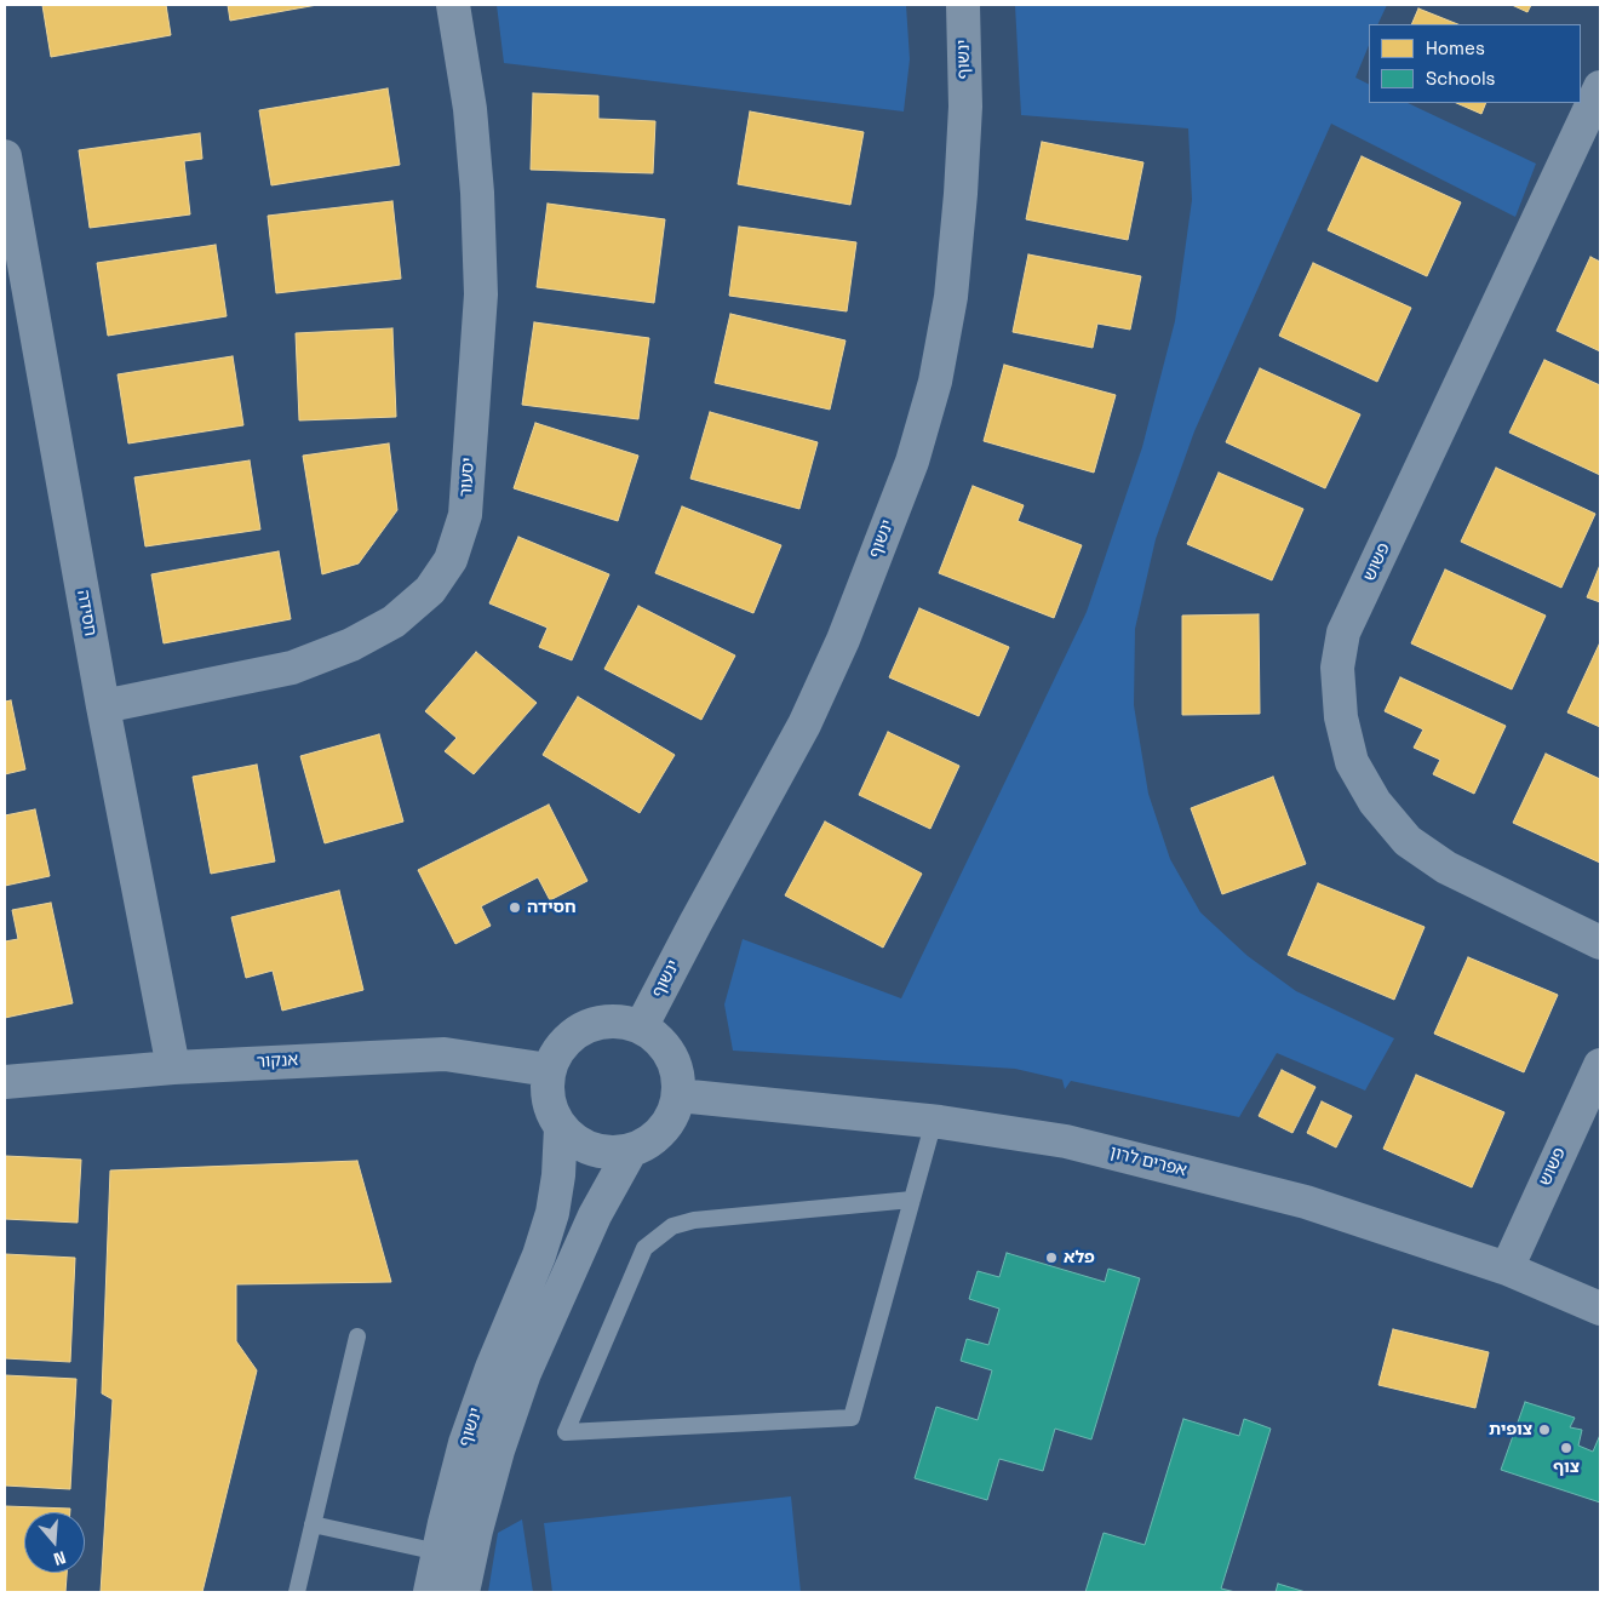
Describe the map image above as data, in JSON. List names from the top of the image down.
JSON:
{
  "streets": {
    "street": [
      "ינשוף",
      "יסעור",
      "פשוש",
      "חסידה",
      "אנקור",
      "אפרים לרון"
    ]
  },
  "crossings": [
    ["ינשוף", "אנקור"],
    ["ינשוף", "אפרים לרון"],
    ["יסעור", "חסידה"],
    ["פשוש", "אפרים לרון"],
    ["חסידה", "אנקור"],
    ["אנקור", "אפרים לרון"]
  ],
  "places": [
    "חסידה",
    "פלא",
    "צופית",
    "צוף"
  ],
  "legend": ["Homes", "Schools"],
  "north": "bottom"
}
